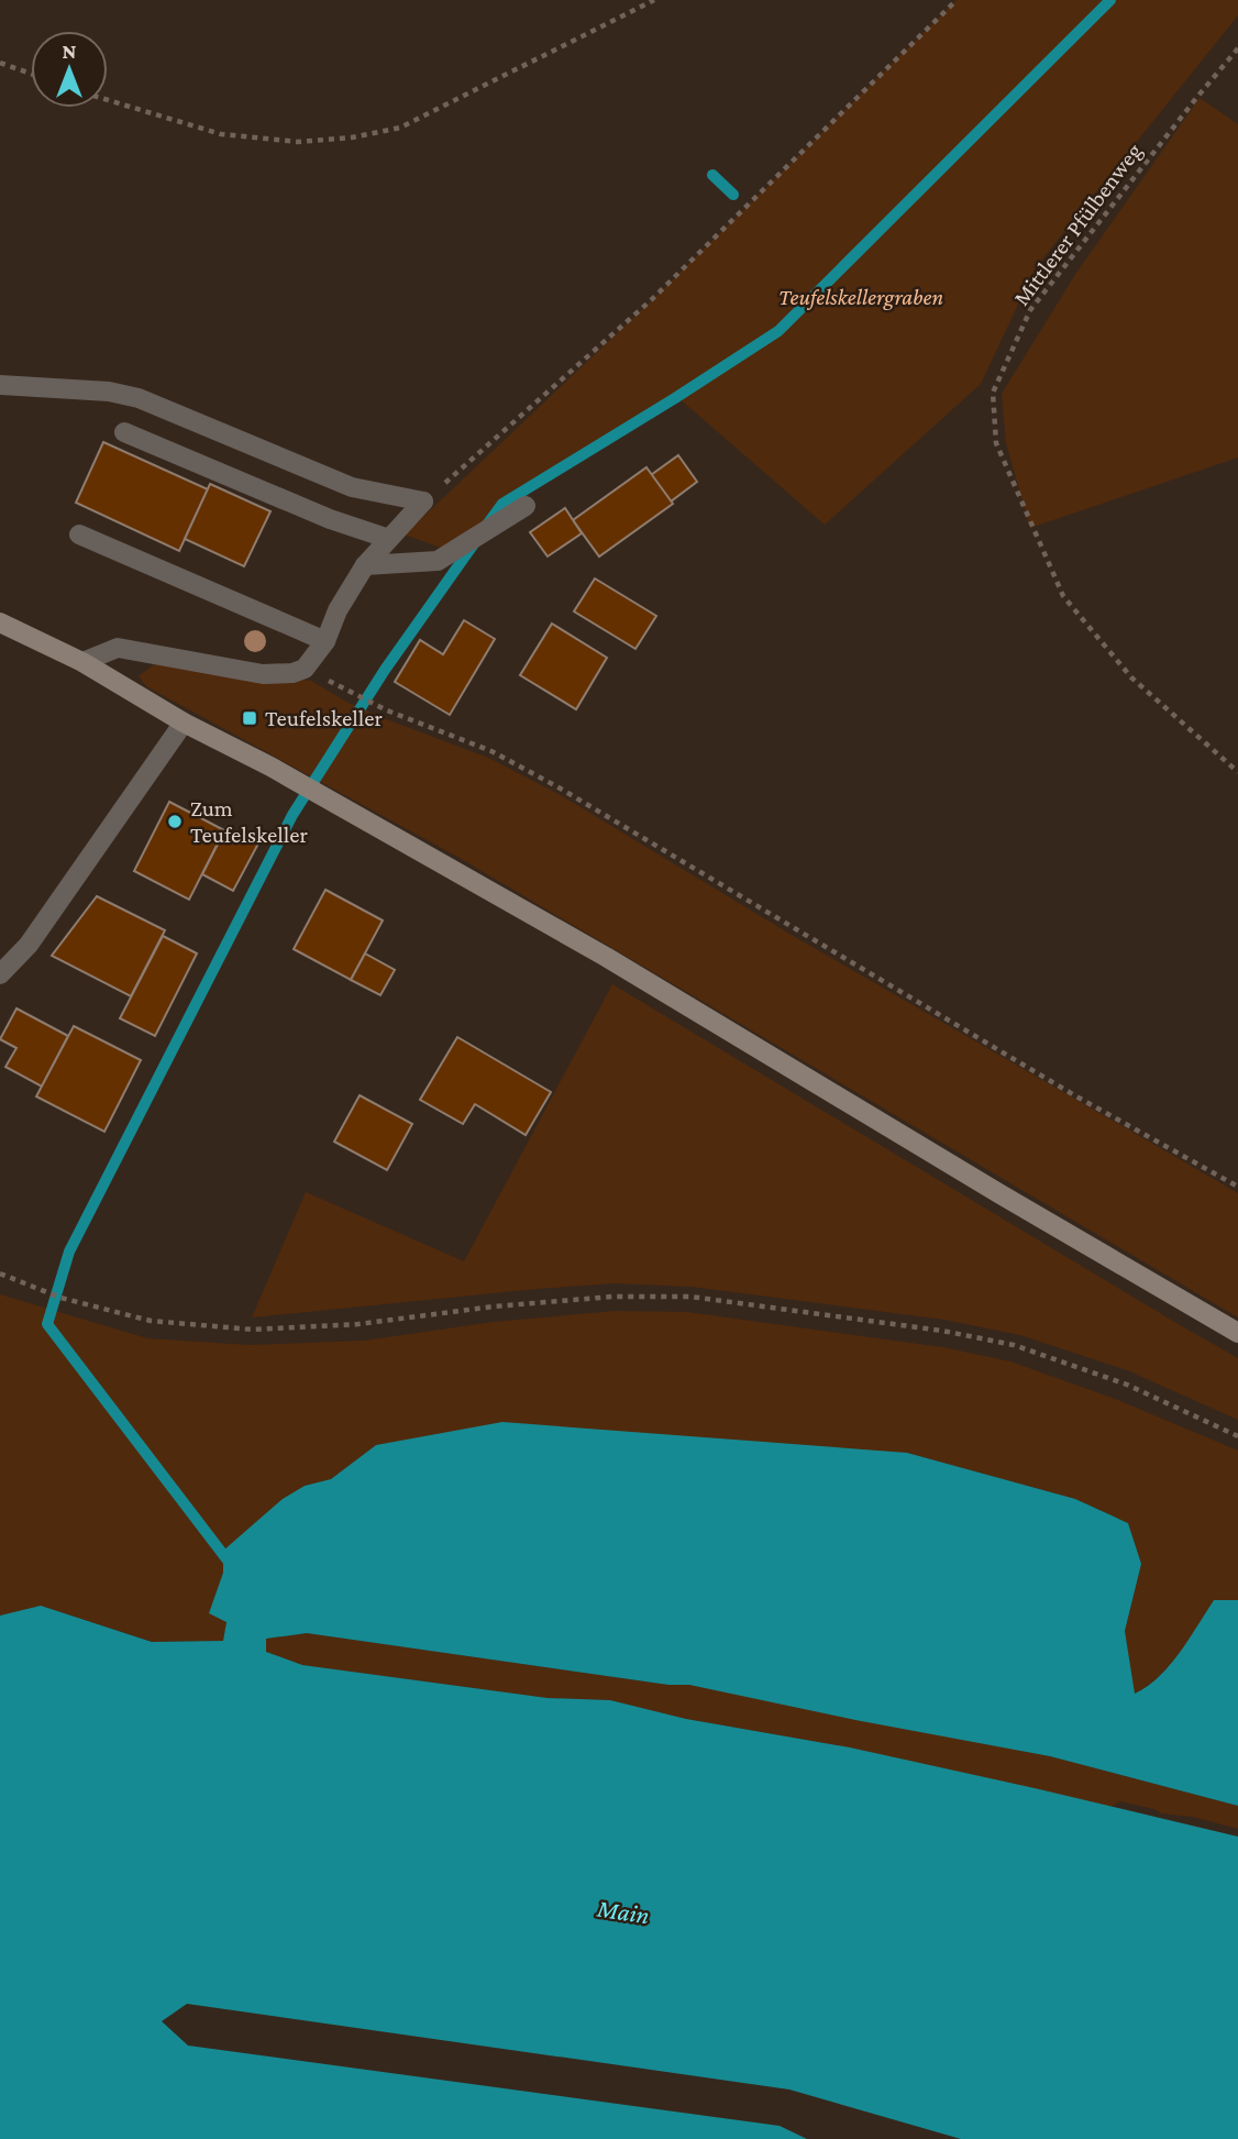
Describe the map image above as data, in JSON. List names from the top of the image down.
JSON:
{
  "streets": {
    "path": ["Mittlerer Pfülbenweg"]
  },
  "water": ["Main"],
  "parks": ["Teufelskellergraben"],
  "places": {
    "transit": ["Teufelskeller"],
    "other": ["Zum Teufelskeller"]
  },
  "north": "top"
}
